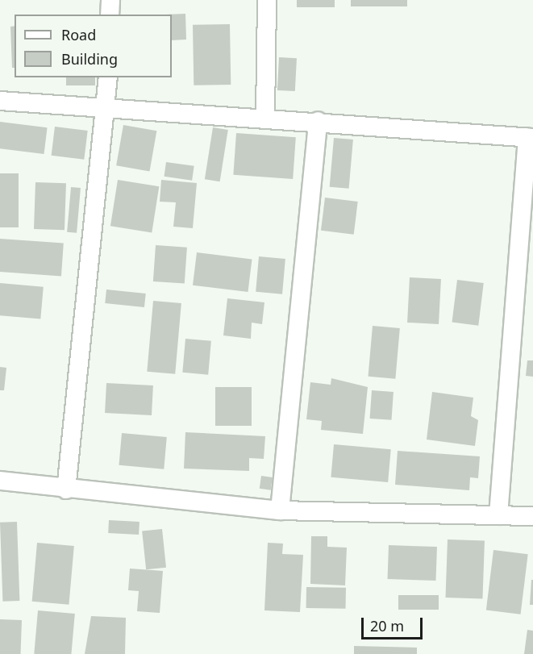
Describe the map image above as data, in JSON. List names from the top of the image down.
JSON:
{
  "legend": ["Road", "Building"],
  "scale_bar": "20 m"
}
